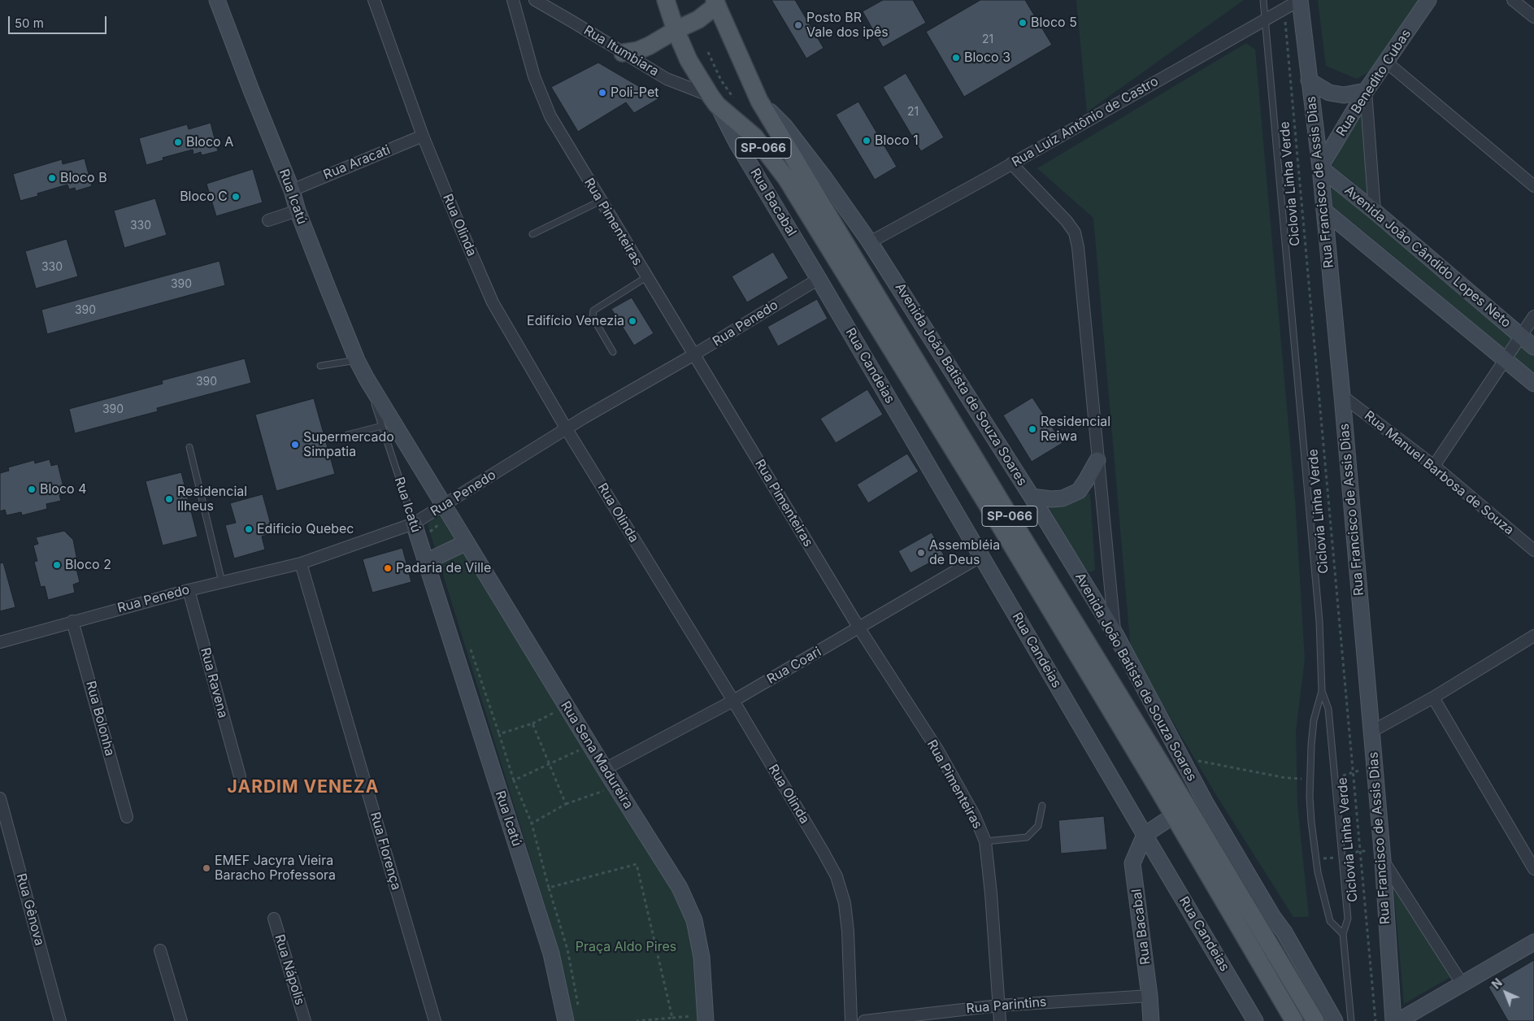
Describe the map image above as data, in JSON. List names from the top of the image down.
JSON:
{
  "streets": {
    "main road": ["SP-066"],
    "street": [
      "Rua Itumbiara",
      "Rua Benedito Cubas",
      "Rua Luiz Antônio de Castro",
      "Rua Aracati",
      "Rua Francisco de Assis Dias",
      "Rua Icatú",
      "Rua Bacabal",
      "Rua Pimenteiras",
      "Rua Olinda",
      "Avenida João Cândido Lopes Neto",
      "Rua Penedo",
      "Rua Candeias",
      "Avenida João Batista de Souza Soares",
      "Rua Manuel Barbosa de Souza",
      "Rua Coari",
      "Rua Ravena",
      "Rua Bolonha",
      "Rua Sena Madureira",
      "Rua Florença",
      "Rua Gênova",
      "Rua Nápolis",
      "Rua Parintins"
    ],
    "path": ["Ciclovia Linha Verde"]
  },
  "crossings": [
    ["Rua Itumbiara", "SP-066"],
    ["Rua Itumbiara", "Rua Bacabal"],
    ["Rua Benedito Cubas", "Rua Francisco de Assis Dias"],
    ["Rua Benedito Cubas", "Avenida João Cândido Lopes Neto"],
    ["Rua Luiz Antônio de Castro", "Rua Francisco de Assis Dias"],
    ["Rua Luiz Antônio de Castro", "Ciclovia Linha Verde"],
    ["Rua Luiz Antônio de Castro", "Avenida João Batista de Souza Soares"],
    ["SP-066", "Rua Bacabal"],
    ["SP-066", "Avenida João Batista de Souza Soares"],
    ["Rua Aracati", "Rua Icatú"],
    ["Rua Aracati", "Rua Olinda"],
    ["Rua Francisco de Assis Dias", "Avenida João Cândido Lopes Neto"],
    ["Rua Francisco de Assis Dias", "Rua Manuel Barbosa de Souza"],
    ["Rua Icatú", "Rua Penedo"],
    ["Rua Icatú", "Rua Sena Madureira"],
    ["Rua Bacabal", "Rua Penedo"],
    ["Rua Bacabal", "Rua Candeias"],
    ["Rua Bacabal", "Rua Parintins"],
    ["Rua Pimenteiras", "Rua Penedo"],
    ["Rua Pimenteiras", "Rua Coari"],
    ["Rua Pimenteiras", "Rua Parintins"],
    ["Rua Olinda", "Rua Penedo"],
    ["Rua Olinda", "Rua Coari"],
    ["Rua Penedo", "Rua Candeias"],
    ["Rua Penedo", "Rua Ravena"],
    ["Rua Penedo", "Rua Bolonha"],
    ["Rua Penedo", "Rua Sena Madureira"],
    ["Rua Penedo", "Rua Florença"],
    ["Rua Candeias", "Rua Coari"],
    ["Rua Coari", "Rua Sena Madureira"]
  ],
  "districts": ["JARDIM VENEZA"],
  "parks": ["Praça Aldo Pires"],
  "places": [
    "Bloco 5",
    "Posto BR Vale dos ipês",
    "Bloco 3",
    "Poli-Pet",
    "Bloco 1",
    "Bloco A",
    "Bloco B",
    "Bloco C",
    "Edifício Venezia",
    "Residencial Reiwa",
    "Supermercado Simpatia",
    "Bloco 4",
    "Residencial Ilheus",
    "Edificio Quebec",
    "Assembléia de Deus",
    "Bloco 2",
    "Padaria de Ville",
    "EMEF Jacyra Vieira Baracho Professora"
  ],
  "house_numbers": [
    "21",
    "21",
    "330",
    "330",
    "390",
    "390",
    "390",
    "390"
  ],
  "scale_bar": "50 m",
  "north": "top left"
}
